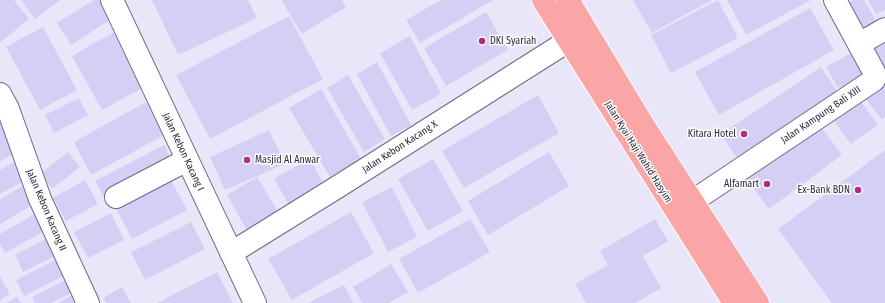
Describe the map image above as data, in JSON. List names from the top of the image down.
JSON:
{
  "streets": {
    "main road": ["Jalan Kyai Haji Wahid Hasyim"],
    "street": [
      "Jalan Kampung Bali XIII",
      "Jalan Kebon Kacang X",
      "Jalan Kebon Kacang I",
      "Jalan Kebon Kacang II"
    ]
  },
  "crossings": [
    ["Jalan Kampung Bali XIII", "Jalan Kyai Haji Wahid Hasyim"],
    ["Jalan Kebon Kacang X", "Jalan Kebon Kacang I"],
    ["Jalan Kebon Kacang X", "Jalan Kyai Haji Wahid Hasyim"]
  ],
  "places": [
    "DKI Syariah",
    "Kitara Hotel",
    "Masjid Al Anwar",
    "Alfamart",
    "Ex-Bank BDN"
  ]
}
